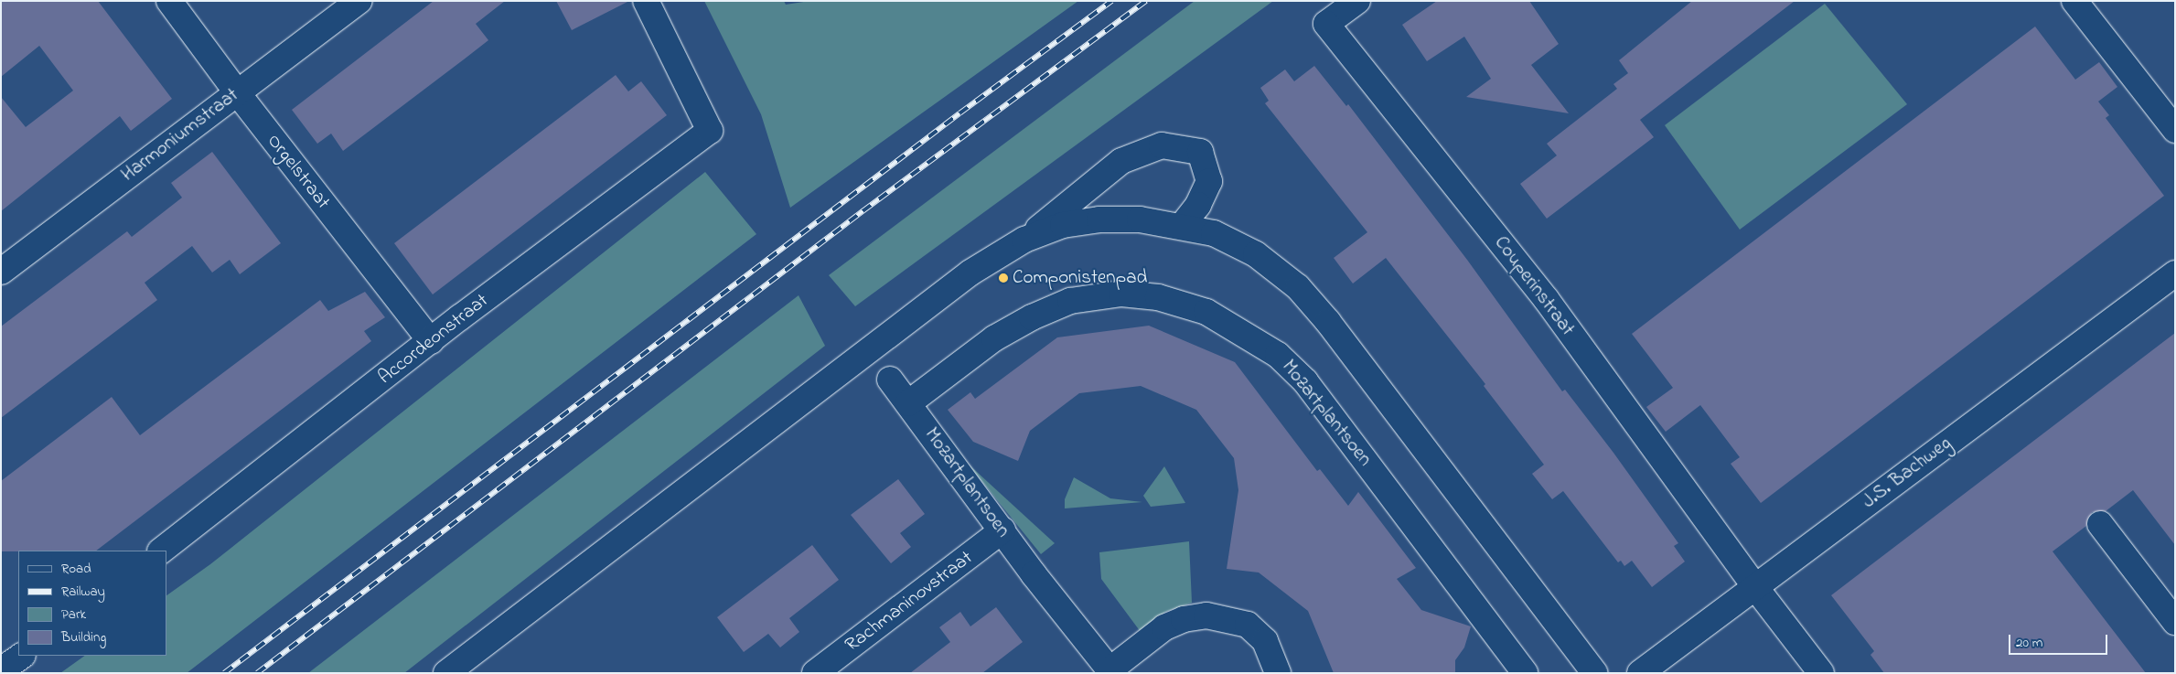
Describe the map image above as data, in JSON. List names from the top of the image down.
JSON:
{
  "streets": {
    "street": [
      "Harmoniumstraat",
      "Orgelstraat",
      "Couperinstraat",
      "Accordeonstraat",
      "Mozartplantsoen",
      "J.S. Bachweg",
      "Rachmaninovstraat"
    ]
  },
  "crossings": [
    ["Harmoniumstraat", "Orgelstraat"],
    ["Orgelstraat", "Accordeonstraat"],
    ["Couperinstraat", "J.S. Bachweg"],
    ["Mozartplantsoen", "Rachmaninovstraat"]
  ],
  "places": ["Componistenpad"],
  "legend": [
    "Road",
    "Railway",
    "Park",
    "Building"
  ],
  "scale_bar": "20 m"
}
